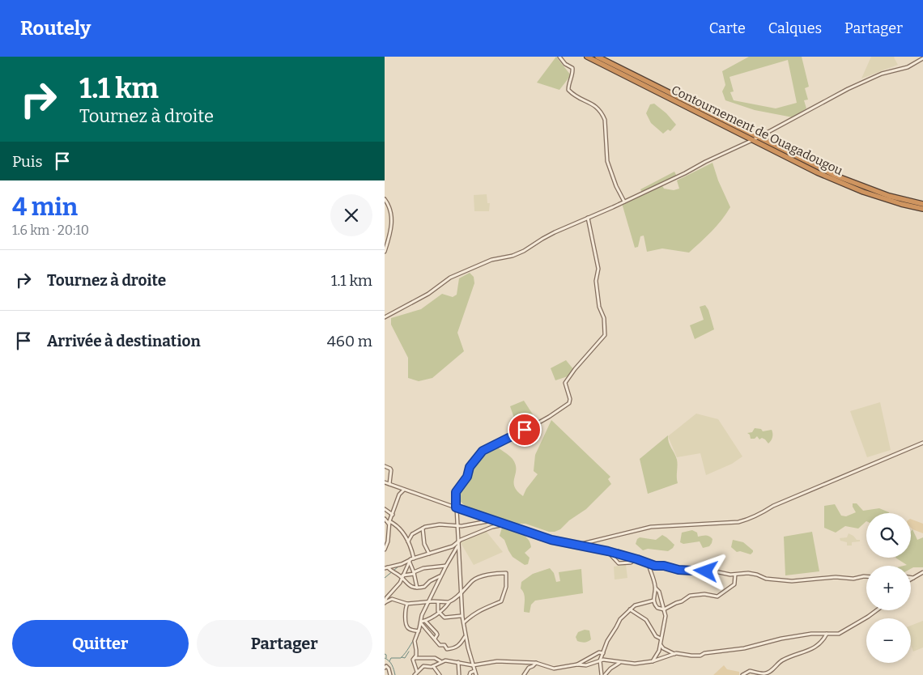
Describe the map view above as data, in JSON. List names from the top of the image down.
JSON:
{
  "streets": {
    "highway": ["Contournement de Ouagadougou"]
  },
  "page": {
    "header": "Routely",
    "nav": ["Carte", "Calques", "Partager"],
    "turn": ["1.1 km", "Tournez à droite"],
    "then": "Puis",
    "heading": ["4 min", "1.6 km · 20:10"],
    "list": [
      {
        "name": "Tournez à droite",
        "value": "1.1 km"
      },
      {
        "name": "Arrivée à destination",
        "value": "460 m"
      }
    ],
    "map_buttons": ["+", "−"],
    "buttons": ["Quitter", "Partager"]
  }
}
